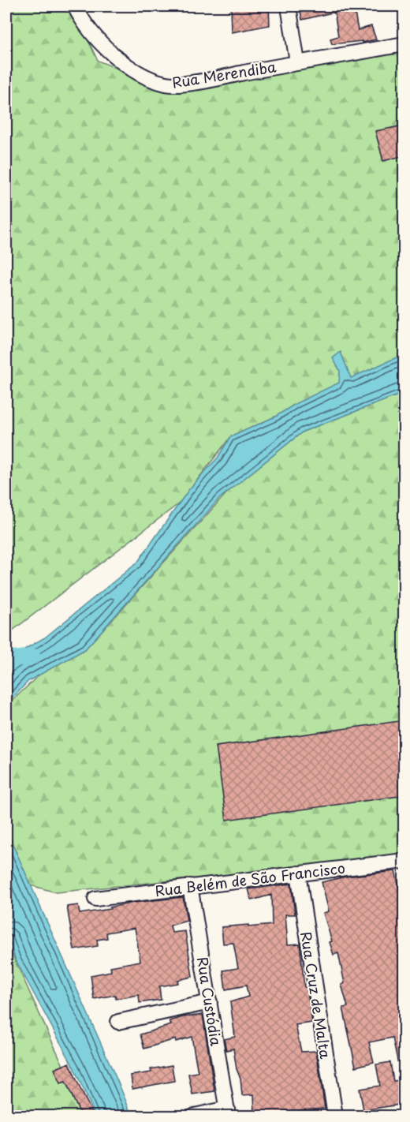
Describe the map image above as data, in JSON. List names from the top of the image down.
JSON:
{
  "streets": {
    "street": [
      "Rua Merendiba",
      "Rua Belém de São Francisco",
      "Rua Cruz de Malta",
      "Rua Custódia"
    ]
  },
  "crossings": [
    ["Rua Belém de São Francisco", "Rua Cruz de Malta"],
    ["Rua Belém de São Francisco", "Rua Custódia"]
  ]
}
